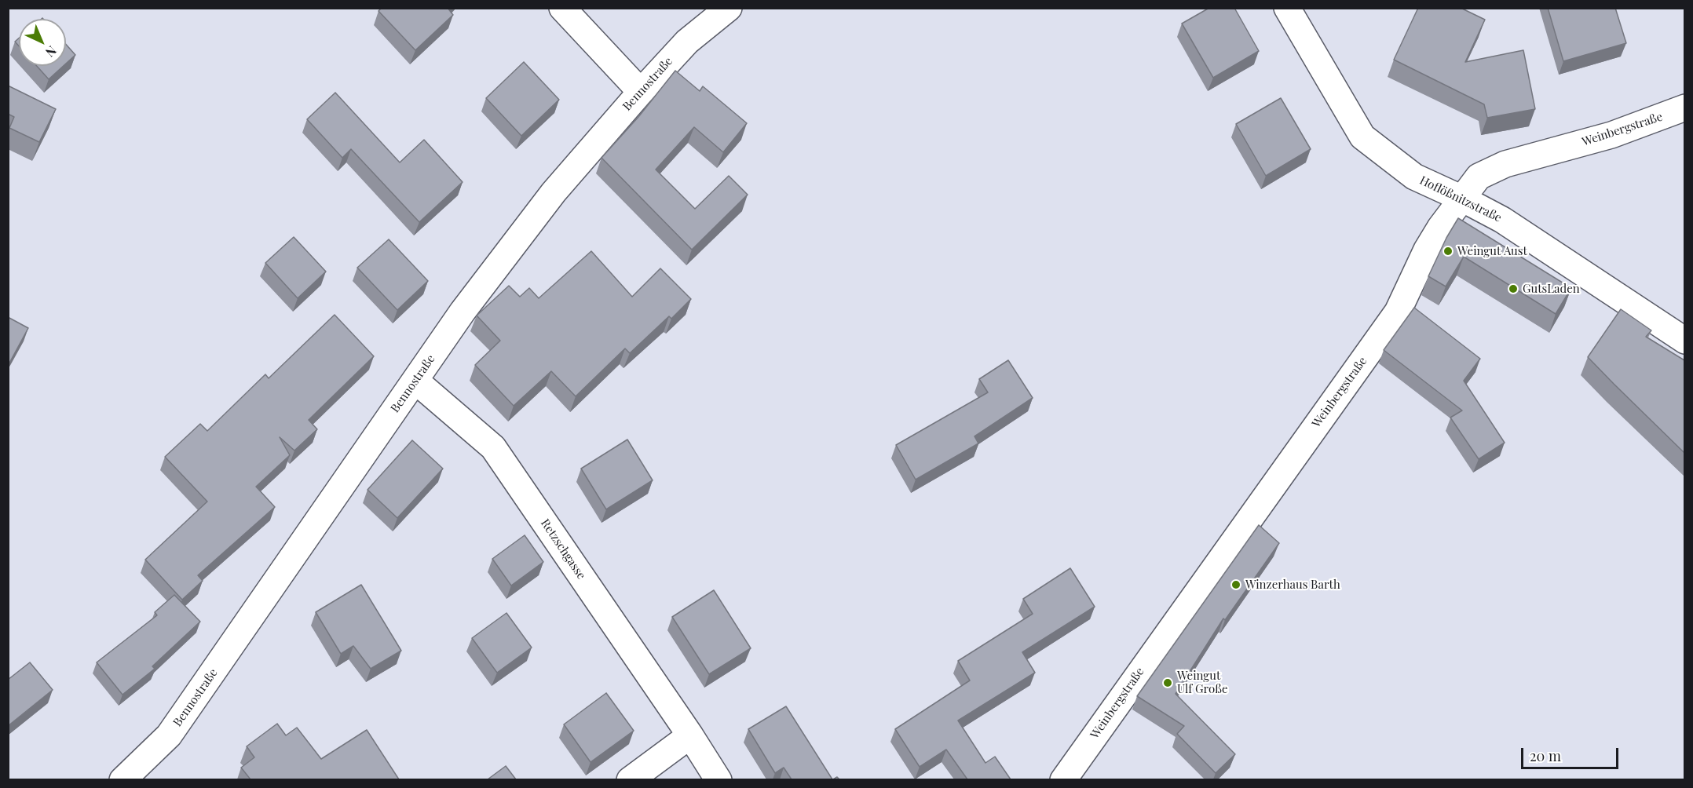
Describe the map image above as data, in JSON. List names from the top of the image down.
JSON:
{
  "streets": {
    "street": [
      "Bennostraße",
      "Weinbergstraße",
      "Hoflößnitzstraße",
      "Retzschgasse"
    ]
  },
  "crossings": [
    ["Bennostraße", "Retzschgasse"],
    ["Weinbergstraße", "Hoflößnitzstraße"]
  ],
  "places": [
    "Weingut Aust",
    "GutsLaden",
    "Winzerhaus Barth",
    "Weingut Ulf Große"
  ],
  "scale_bar": "20 m",
  "north": "bottom right"
}
